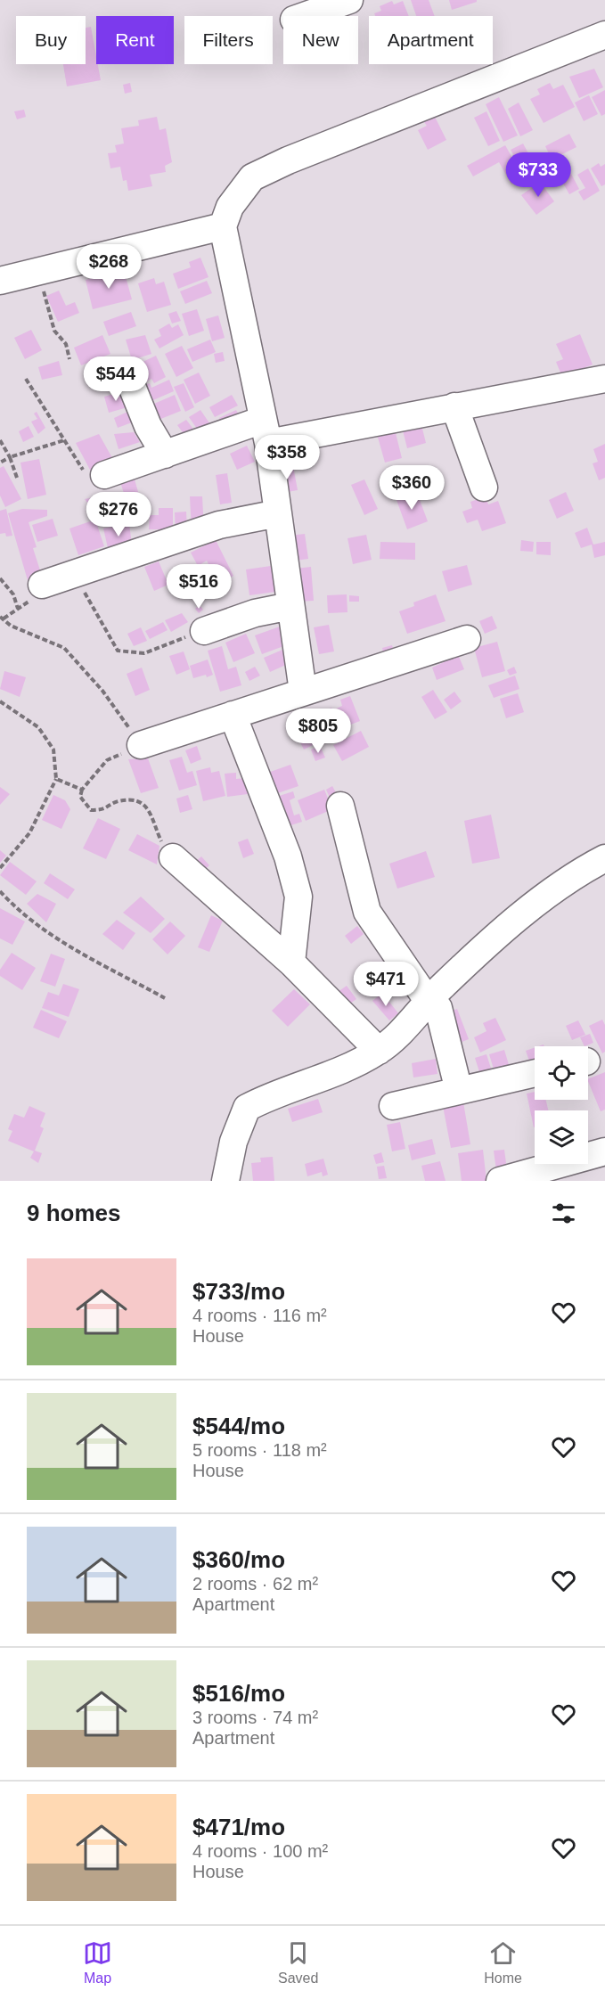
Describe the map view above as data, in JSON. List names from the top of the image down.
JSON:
{
  "page": {
    "chip": [
      "Buy",
      "Rent",
      "Filters",
      "New",
      "Apartment"
    ],
    "price": [
      "$733",
      "$268",
      "$544",
      "$358",
      "$360",
      "$276",
      "$516",
      "$805",
      "$471"
    ],
    "heading": "9 homes",
    "list": [
      {
        "name": "$733/mo",
        "note": "4 rooms · 116 m² · House"
      },
      {
        "name": "$544/mo",
        "note": "5 rooms · 118 m² · House"
      },
      {
        "name": "$360/mo",
        "note": "2 rooms · 62 m² · Apartment"
      },
      {
        "name": "$516/mo",
        "note": "3 rooms · 74 m² · Apartment"
      },
      {
        "name": "$471/mo",
        "note": "4 rooms · 100 m² · House"
      }
    ],
    "tabs": ["Map", "Saved", "Home"]
  }
}
